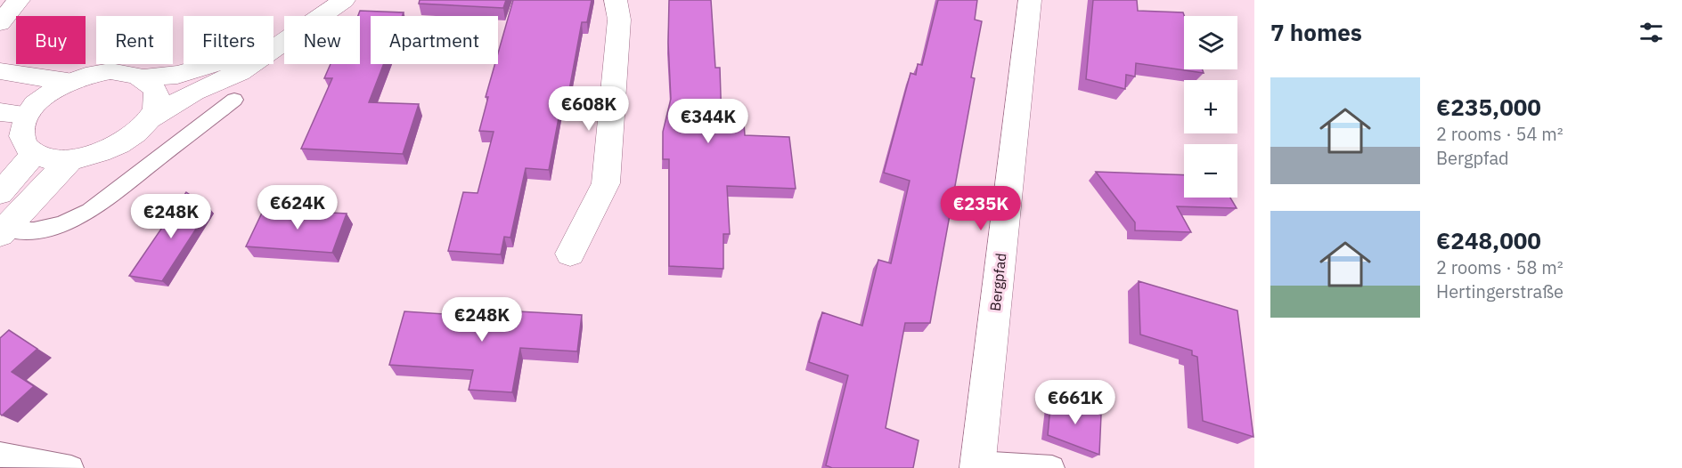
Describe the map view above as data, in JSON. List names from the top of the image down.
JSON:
{
  "streets": {
    "street": ["Bergpfad"]
  },
  "page": {
    "heading": "7 homes",
    "map_buttons": ["+", "−"],
    "chip": [
      "Buy",
      "Rent",
      "Filters",
      "New",
      "Apartment"
    ],
    "list": [
      {
        "name": "€235,000",
        "note": "2 rooms · 54 m² · Bergpfad"
      },
      {
        "name": "€248,000",
        "note": "2 rooms · 58 m² · Hertingerstraße"
      }
    ],
    "price": [
      "€608K",
      "€344K",
      "€624K",
      "€235K",
      "€248K",
      "€248K",
      "€661K"
    ]
  }
}
